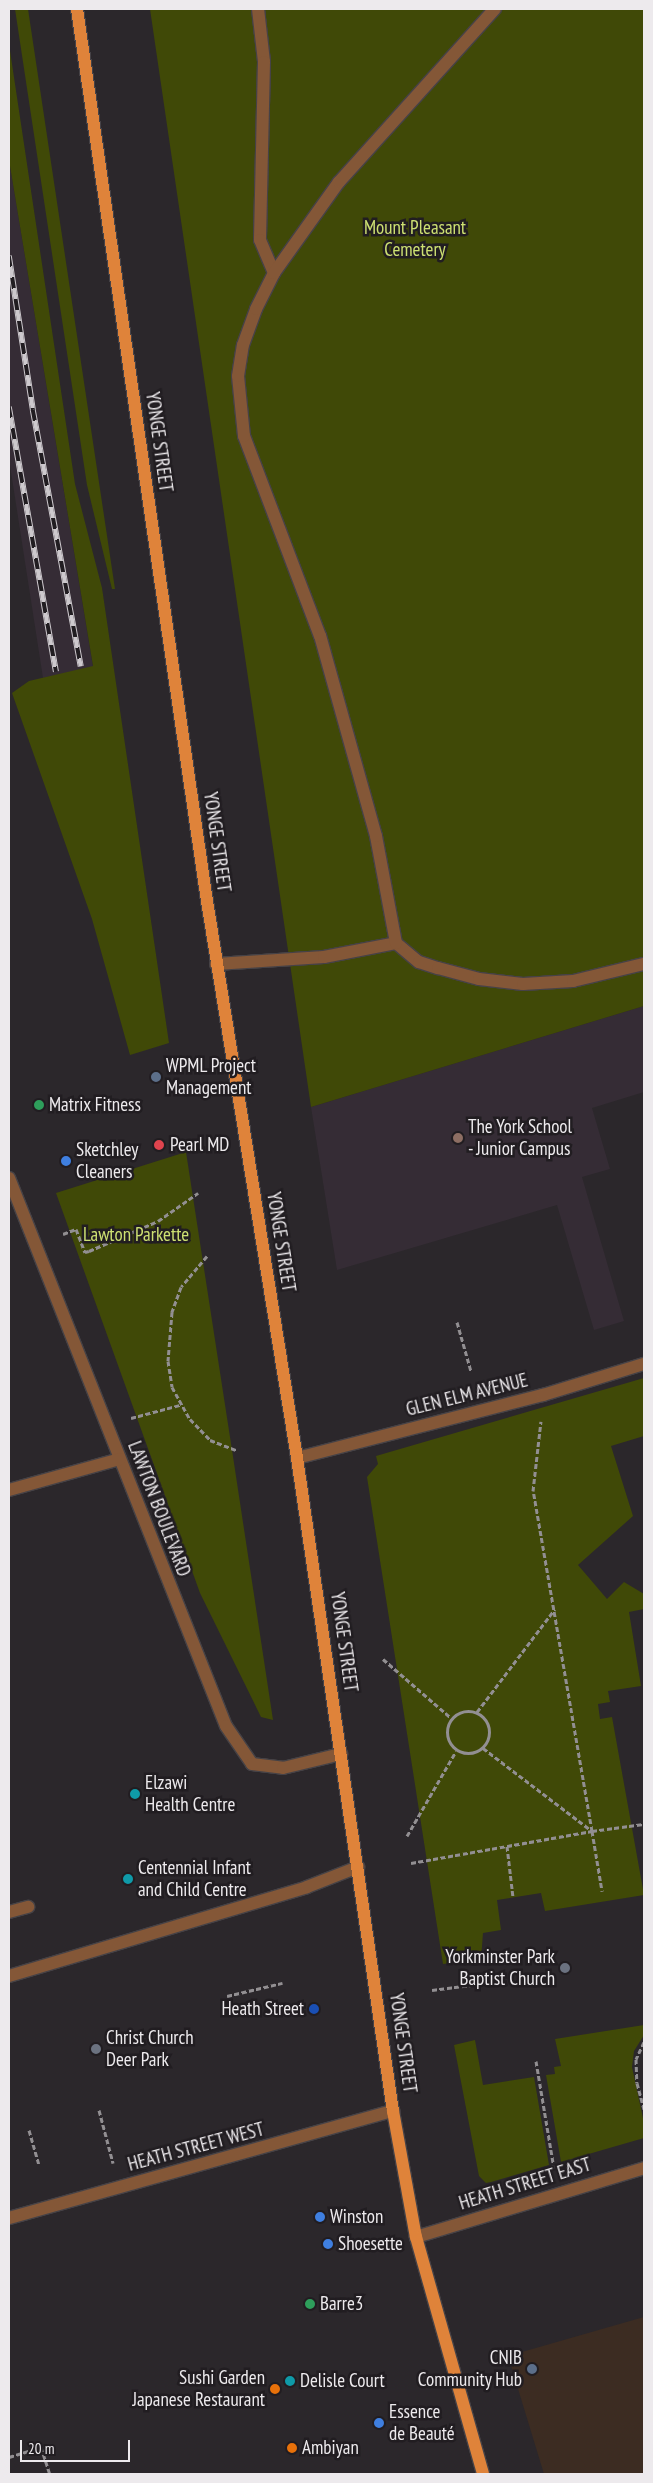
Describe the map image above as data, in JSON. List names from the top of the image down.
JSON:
{
  "streets": {
    "main road": ["YONGE STREET"],
    "street": [
      "GLEN ELM AVENUE",
      "LAWTON BOULEVARD",
      "HEATH STREET WEST",
      "HEATH STREET EAST"
    ]
  },
  "crossings": [
    ["YONGE STREET", "GLEN ELM AVENUE"],
    ["YONGE STREET", "LAWTON BOULEVARD"],
    ["YONGE STREET", "HEATH STREET WEST"],
    ["YONGE STREET", "HEATH STREET EAST"]
  ],
  "parks": ["Mount Pleasant Cemetery", "Lawton Parkette"],
  "places": [
    "WPML Project Management",
    "Matrix Fitness",
    "The York School - Junior Campus",
    "Pearl MD",
    "Sketchley Cleaners",
    "Elzawi Health Centre",
    "Centennial Infant and Child Centre",
    "Yorkminster Park Baptist Church",
    "Heath Street",
    "Christ Church Deer Park",
    "Winston",
    "Shoesette",
    "Barre3",
    "CNIB Community Hub",
    "Delisle Court",
    "Sushi Garden Japanese Restaurant",
    "Essence de Beauté",
    "Ambiyan"
  ],
  "scale_bar": "20 m"
}
